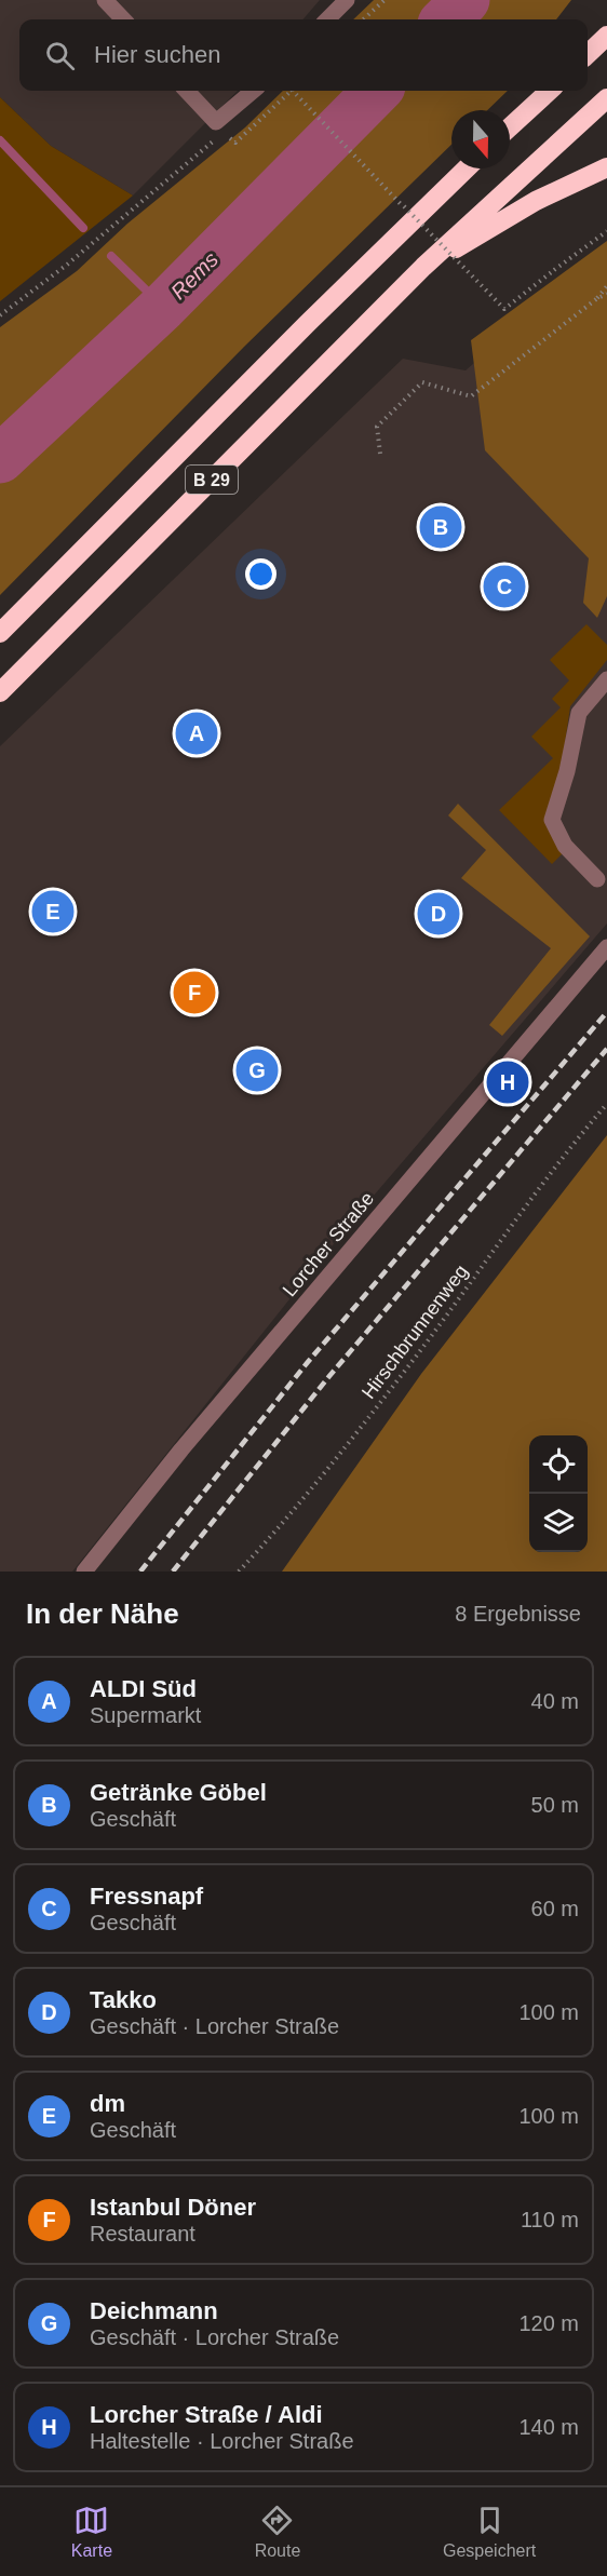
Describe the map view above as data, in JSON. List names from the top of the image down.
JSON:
{
  "streets": {
    "highway": ["B 29"],
    "street": ["Lorcher Straße"],
    "path": ["Hirschbrunnenweg"]
  },
  "water": ["Rems"],
  "north": "bottom",
  "page": {
    "search": "Hier suchen",
    "pins": [
      "B",
      "C",
      "A",
      "E",
      "D",
      "F",
      "G",
      "H"
    ],
    "heading": ["In der Nähe", "8 Ergebnisse"],
    "list": [
      {
        "mark": "A",
        "name": "ALDI Süd",
        "note": "Supermarkt",
        "value": "40 m"
      },
      {
        "mark": "B",
        "name": "Getränke Göbel",
        "note": "Geschäft",
        "value": "50 m"
      },
      {
        "mark": "C",
        "name": "Fressnapf",
        "note": "Geschäft",
        "value": "60 m"
      },
      {
        "mark": "D",
        "name": "Takko",
        "note": "Geschäft · Lorcher Straße",
        "value": "100 m"
      },
      {
        "mark": "E",
        "name": "dm",
        "note": "Geschäft",
        "value": "100 m"
      },
      {
        "mark": "F",
        "name": "Istanbul Döner",
        "note": "Restaurant",
        "value": "110 m"
      },
      {
        "mark": "G",
        "name": "Deichmann",
        "note": "Geschäft · Lorcher Straße",
        "value": "120 m"
      },
      {
        "mark": "H",
        "name": "Lorcher Straße / Aldi",
        "note": "Haltestelle · Lorcher Straße",
        "value": "140 m"
      }
    ],
    "nav": ["Karte", "Route", "Gespeichert"]
  }
}
